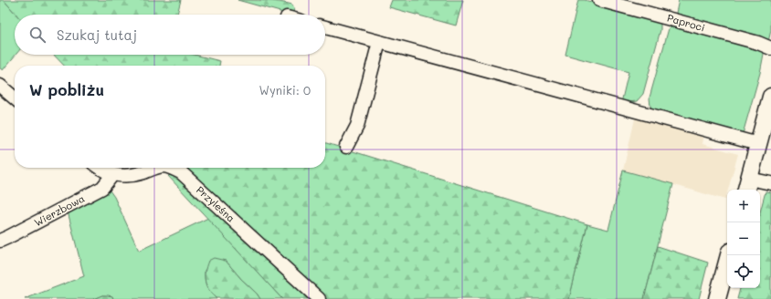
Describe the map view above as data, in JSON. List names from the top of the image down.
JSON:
{
  "streets": {
    "street": ["Paproci", "Przyleśna", "Wierzbowa"]
  },
  "crossings": [
    ["Przyleśna", "Wierzbowa"]
  ],
  "page": {
    "search": "Szukaj tutaj",
    "heading": ["W pobliżu", "Wyniki: 0"],
    "map_buttons": ["+", "−"]
  }
}
